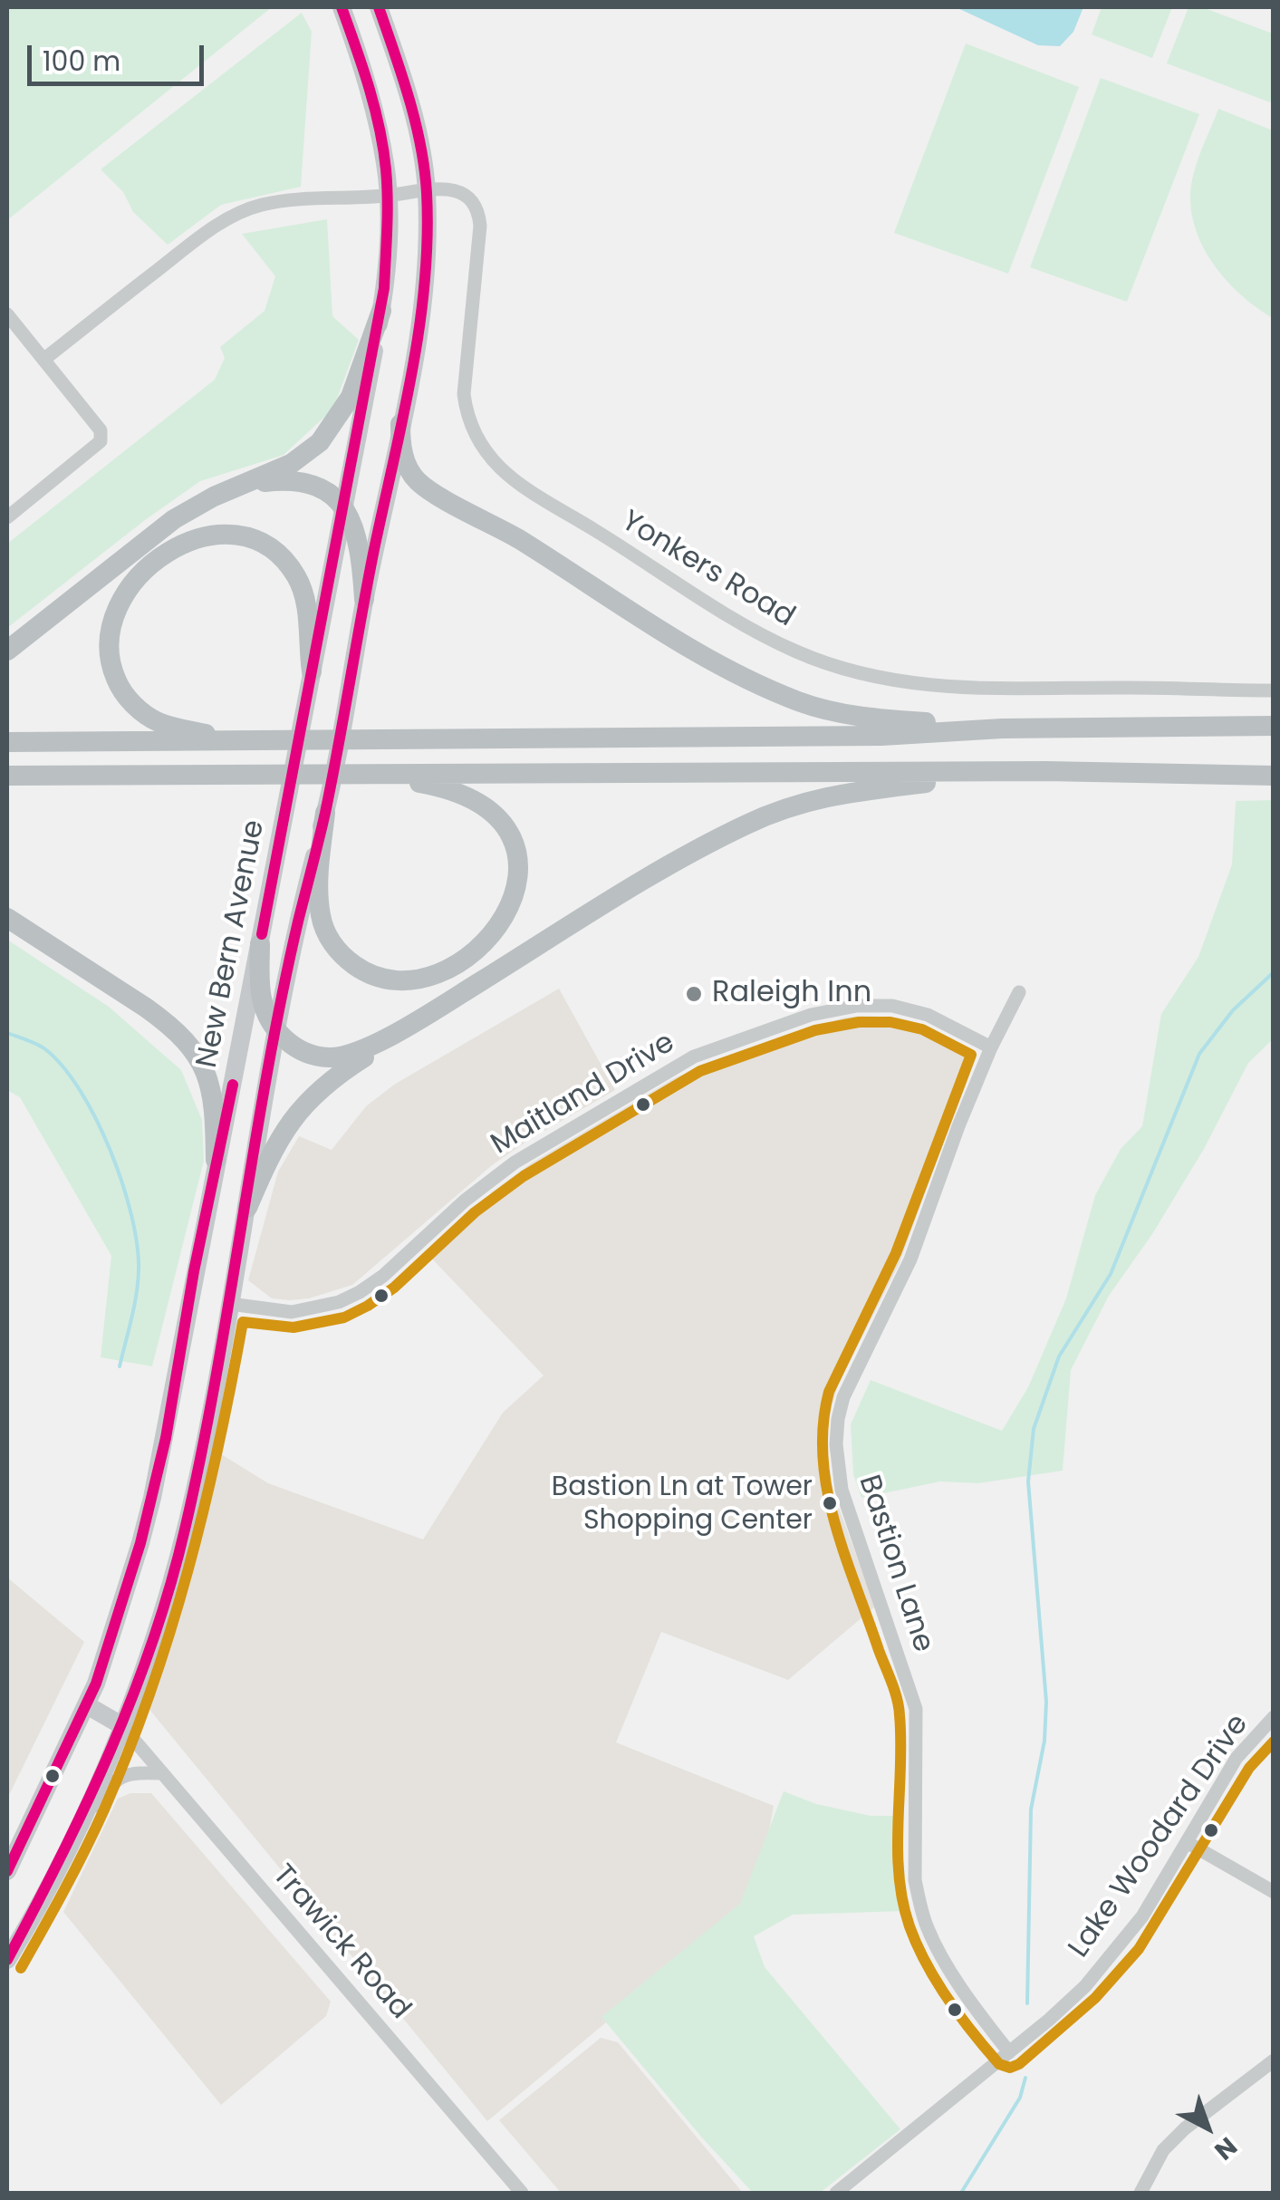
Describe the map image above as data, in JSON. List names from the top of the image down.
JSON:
{
  "streets": {
    "main road": ["New Bern Avenue"],
    "street": [
      "Yonkers Road",
      "Maitland Drive",
      "Bastion Lane",
      "Lake Woodard Drive",
      "Trawick Road"
    ]
  },
  "crossings": [
    ["Yonkers Road", "New Bern Avenue"],
    ["New Bern Avenue", "Maitland Drive"],
    ["New Bern Avenue", "Trawick Road"],
    ["Maitland Drive", "Bastion Lane"],
    ["Bastion Lane", "Lake Woodard Drive"]
  ],
  "places": ["Raleigh Inn", "Bastion Ln at Tower Shopping Center"],
  "scale_bar": "100 m",
  "north": "bottom right"
}
